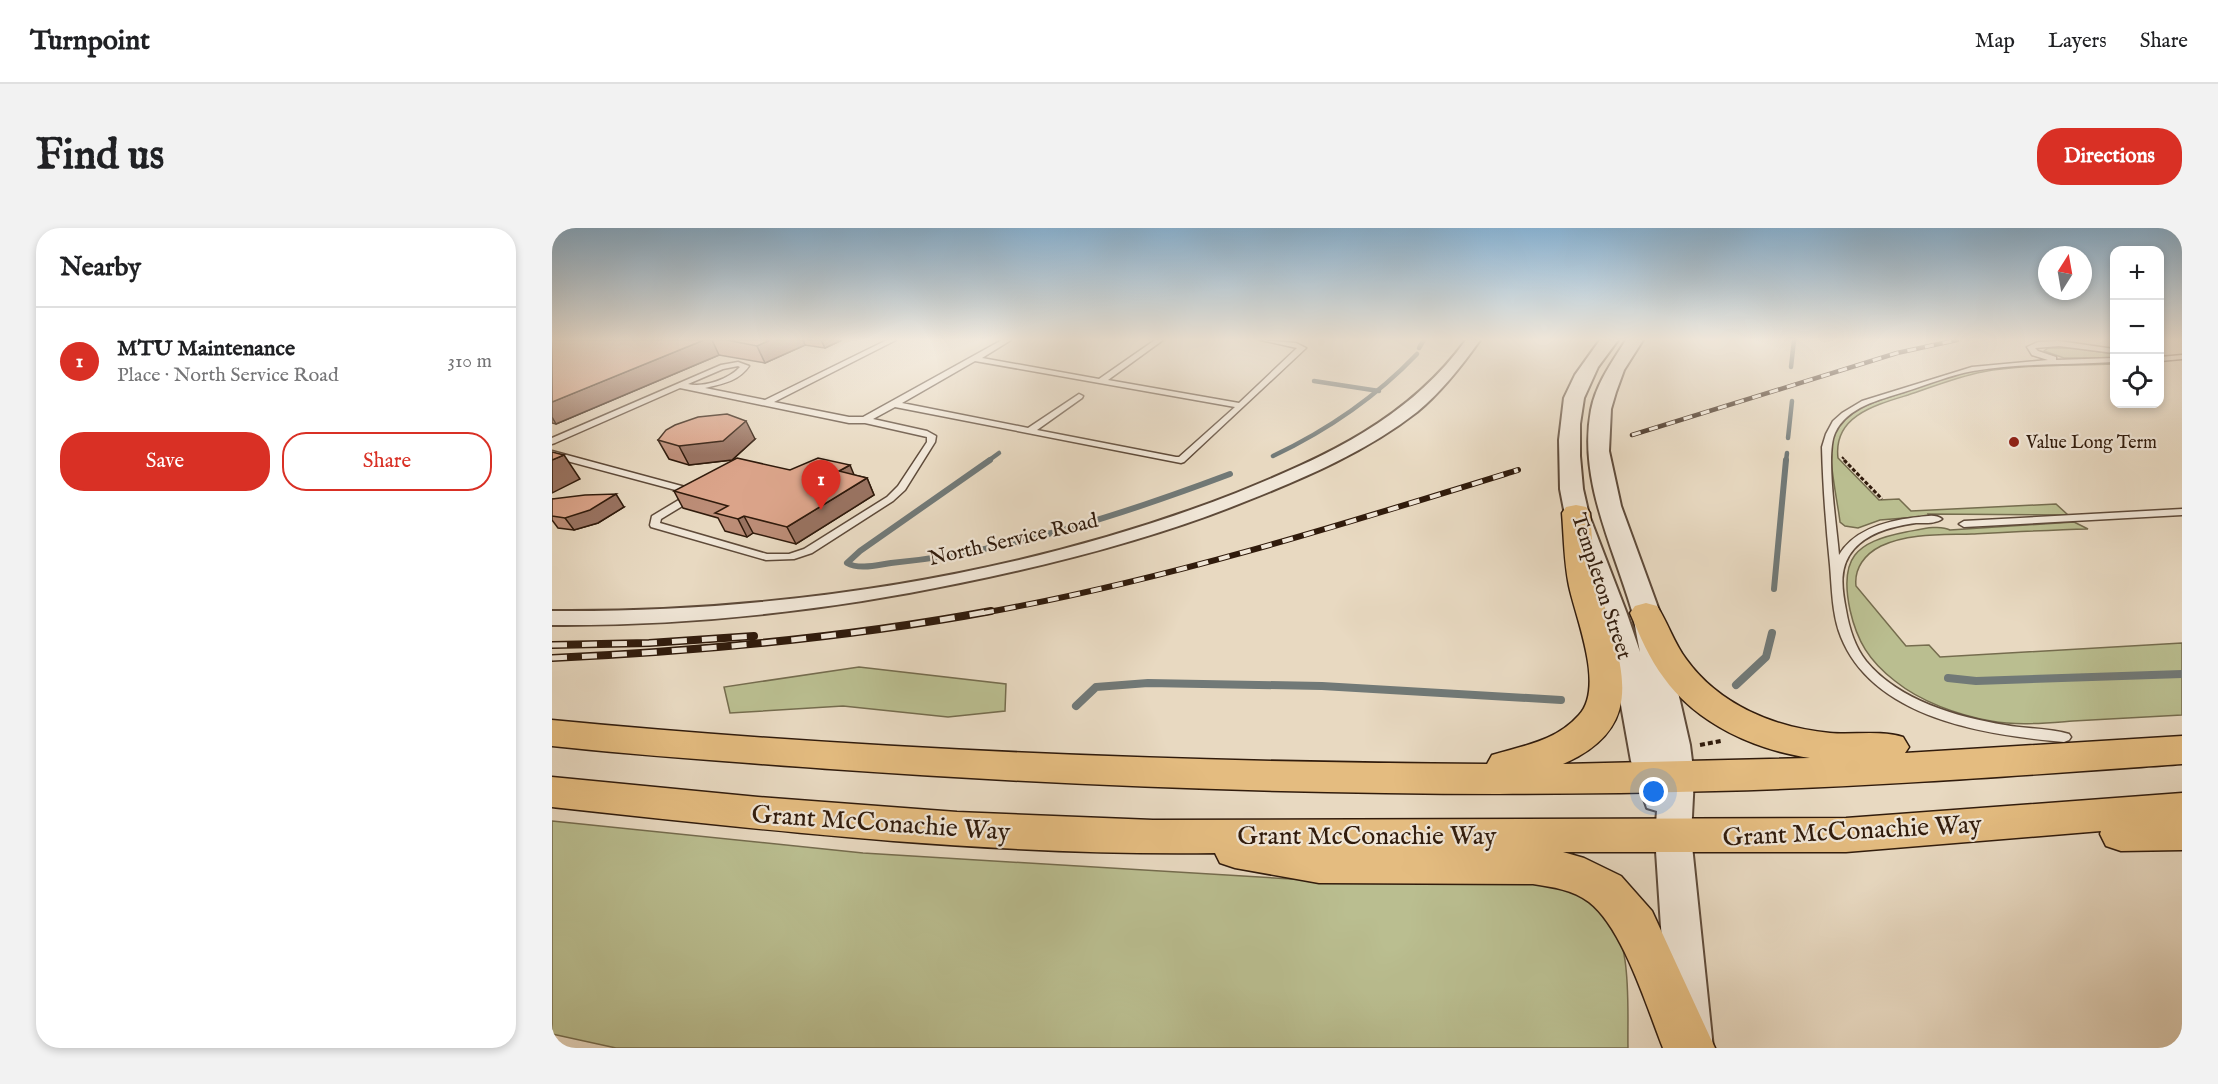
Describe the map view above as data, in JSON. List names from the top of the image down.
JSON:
{
  "streets": {
    "main road": ["Grant McConachie Way"],
    "street": ["North Service Road", "Templeton Street"]
  },
  "crossings": [
    ["Templeton Street", "Grant McConachie Way"]
  ],
  "places": ["Value Long Term"],
  "north": "top",
  "page": {
    "header": "Turnpoint",
    "nav": ["Map", "Layers", "Share"],
    "buttons": [
      "Directions",
      ["Save", "Share"]
    ],
    "title": "Find us",
    "heading": "Nearby",
    "map_buttons": ["+", "−"],
    "list": [
      {
        "mark": "1",
        "name": "MTU Maintenance",
        "note": "Place · North Service Road",
        "value": "310 m"
      }
    ],
    "pins": "1"
  }
}
